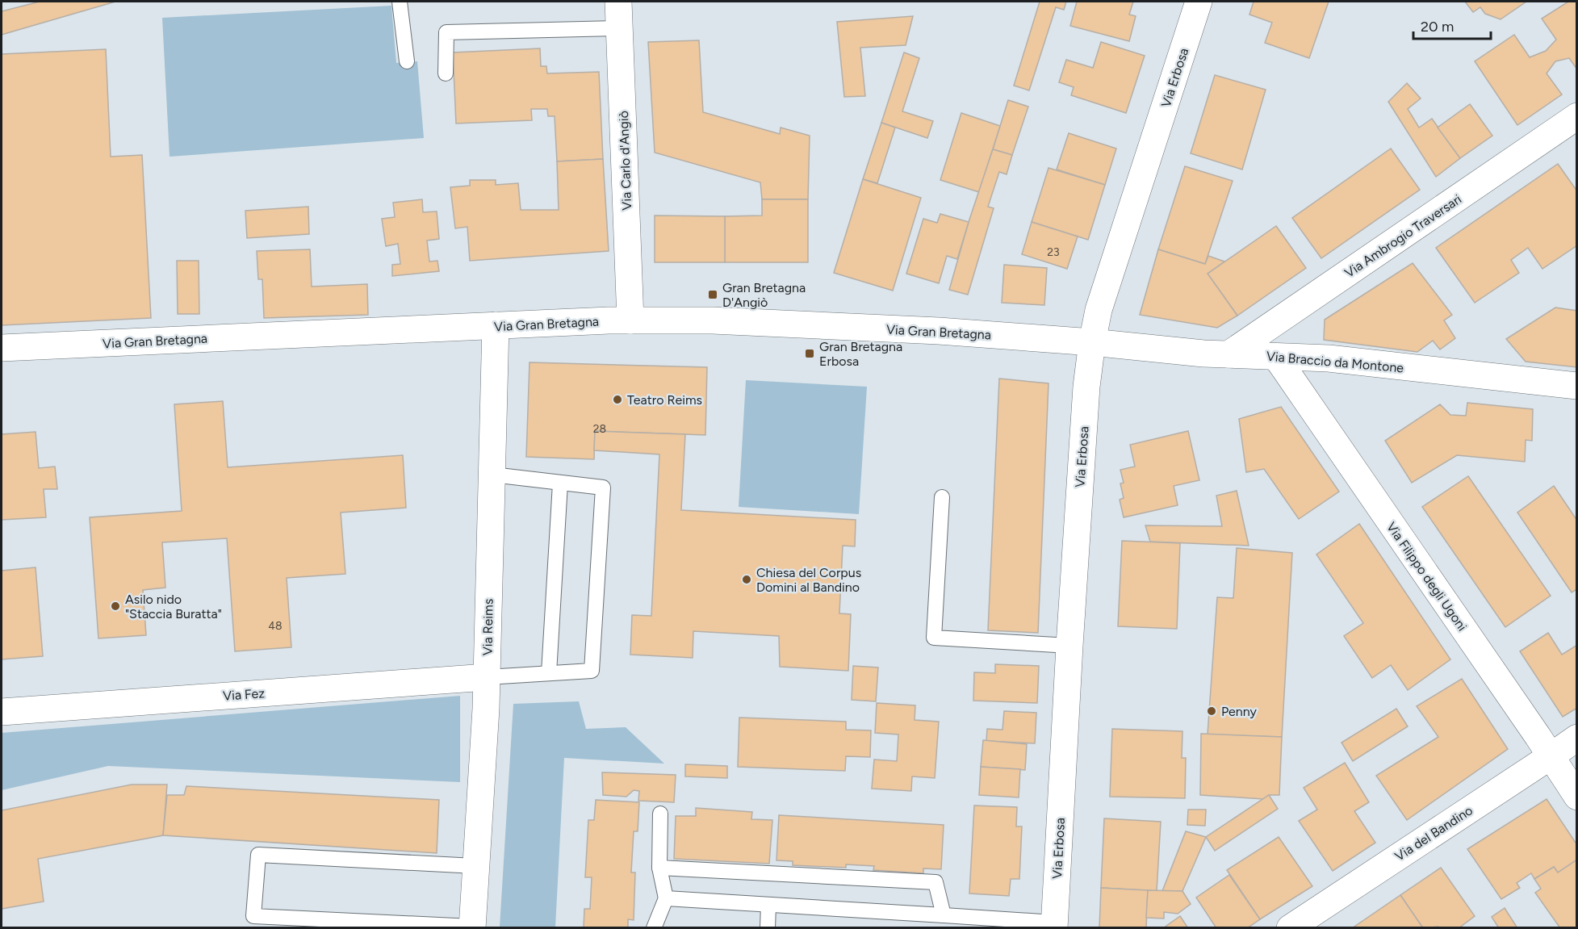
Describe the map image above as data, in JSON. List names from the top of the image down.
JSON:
{
  "streets": {
    "street": [
      "Via Erbosa",
      "Via Carlo d'Angiò",
      "Via Ambrogio Traversari",
      "Via Gran Bretagna",
      "Via Braccio da Montone",
      "Via Filippo degli Ugoni",
      "Via Reims",
      "Via Fez",
      "Via del Bandino"
    ]
  },
  "crossings": [
    ["Via Erbosa", "Via Gran Bretagna"],
    ["Via Erbosa", "Via Braccio da Montone"],
    ["Via Carlo d'Angiò", "Via Gran Bretagna"],
    ["Via Ambrogio Traversari", "Via Braccio da Montone"],
    ["Via Gran Bretagna", "Via Braccio da Montone"],
    ["Via Gran Bretagna", "Via Reims"],
    ["Via Braccio da Montone", "Via Filippo degli Ugoni"],
    ["Via Filippo degli Ugoni", "Via del Bandino"],
    ["Via Reims", "Via Fez"]
  ],
  "places": {
    "transit": ["Gran Bretagna D'Angiò", "Gran Bretagna Erbosa"],
    "other": [
      "Teatro Reims",
      "Chiesa del Corpus Domini al Bandino",
      "Asilo nido \"Staccia Buratta\"",
      "Penny"
    ]
  },
  "house_numbers": ["23", "28", "48"],
  "scale_bar": "20 m"
}
